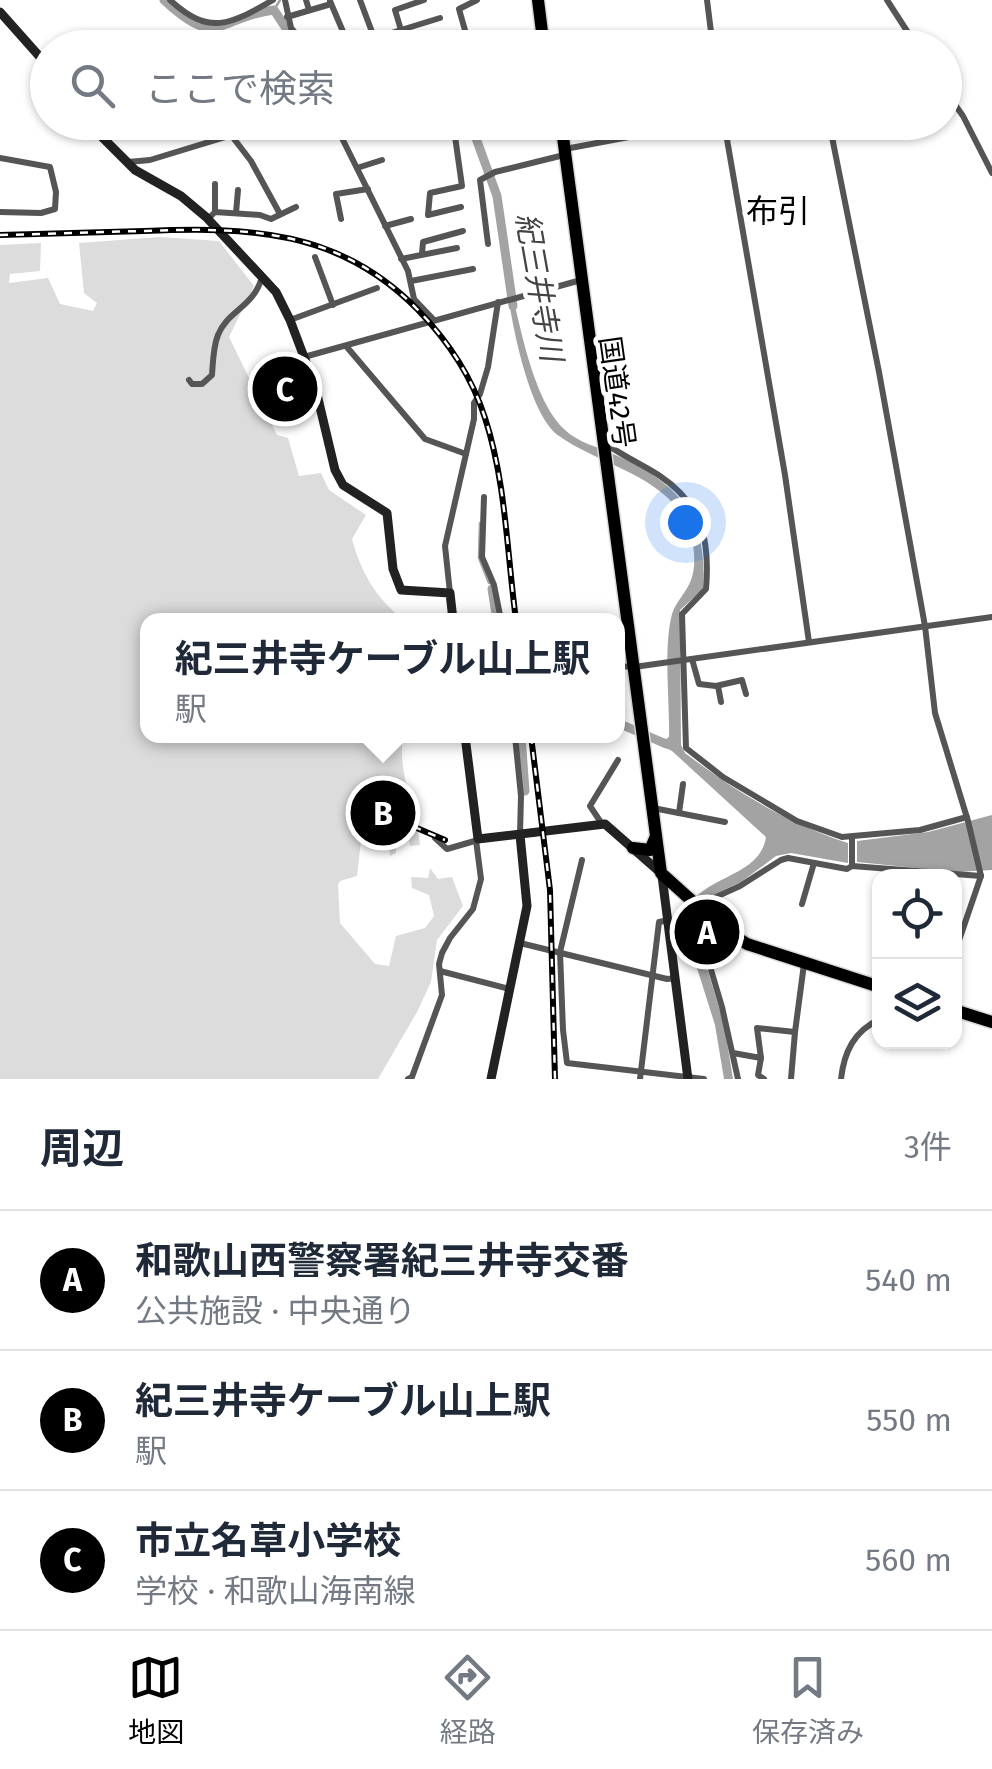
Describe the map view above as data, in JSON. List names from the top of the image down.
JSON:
{
  "streets": {
    "highway": ["国道42号"]
  },
  "districts": ["布引"],
  "water": ["紀三井寺川"],
  "page": {
    "search": "ここで検索",
    "pins": ["C", "B", "A"],
    "popup": ["紀三井寺ケーブル山上駅", "駅"],
    "heading": ["周辺", "3件"],
    "list": [
      {
        "mark": "A",
        "name": "和歌山西警察署紀三井寺交番",
        "note": "公共施設 · 中央通り",
        "value": "540 m"
      },
      {
        "mark": "B",
        "name": "紀三井寺ケーブル山上駅",
        "note": "駅",
        "value": "550 m"
      },
      {
        "mark": "C",
        "name": "市立名草小学校",
        "note": "学校 · 和歌山海南線",
        "value": "560 m"
      }
    ],
    "nav": ["地図", "経路", "保存済み"]
  }
}
